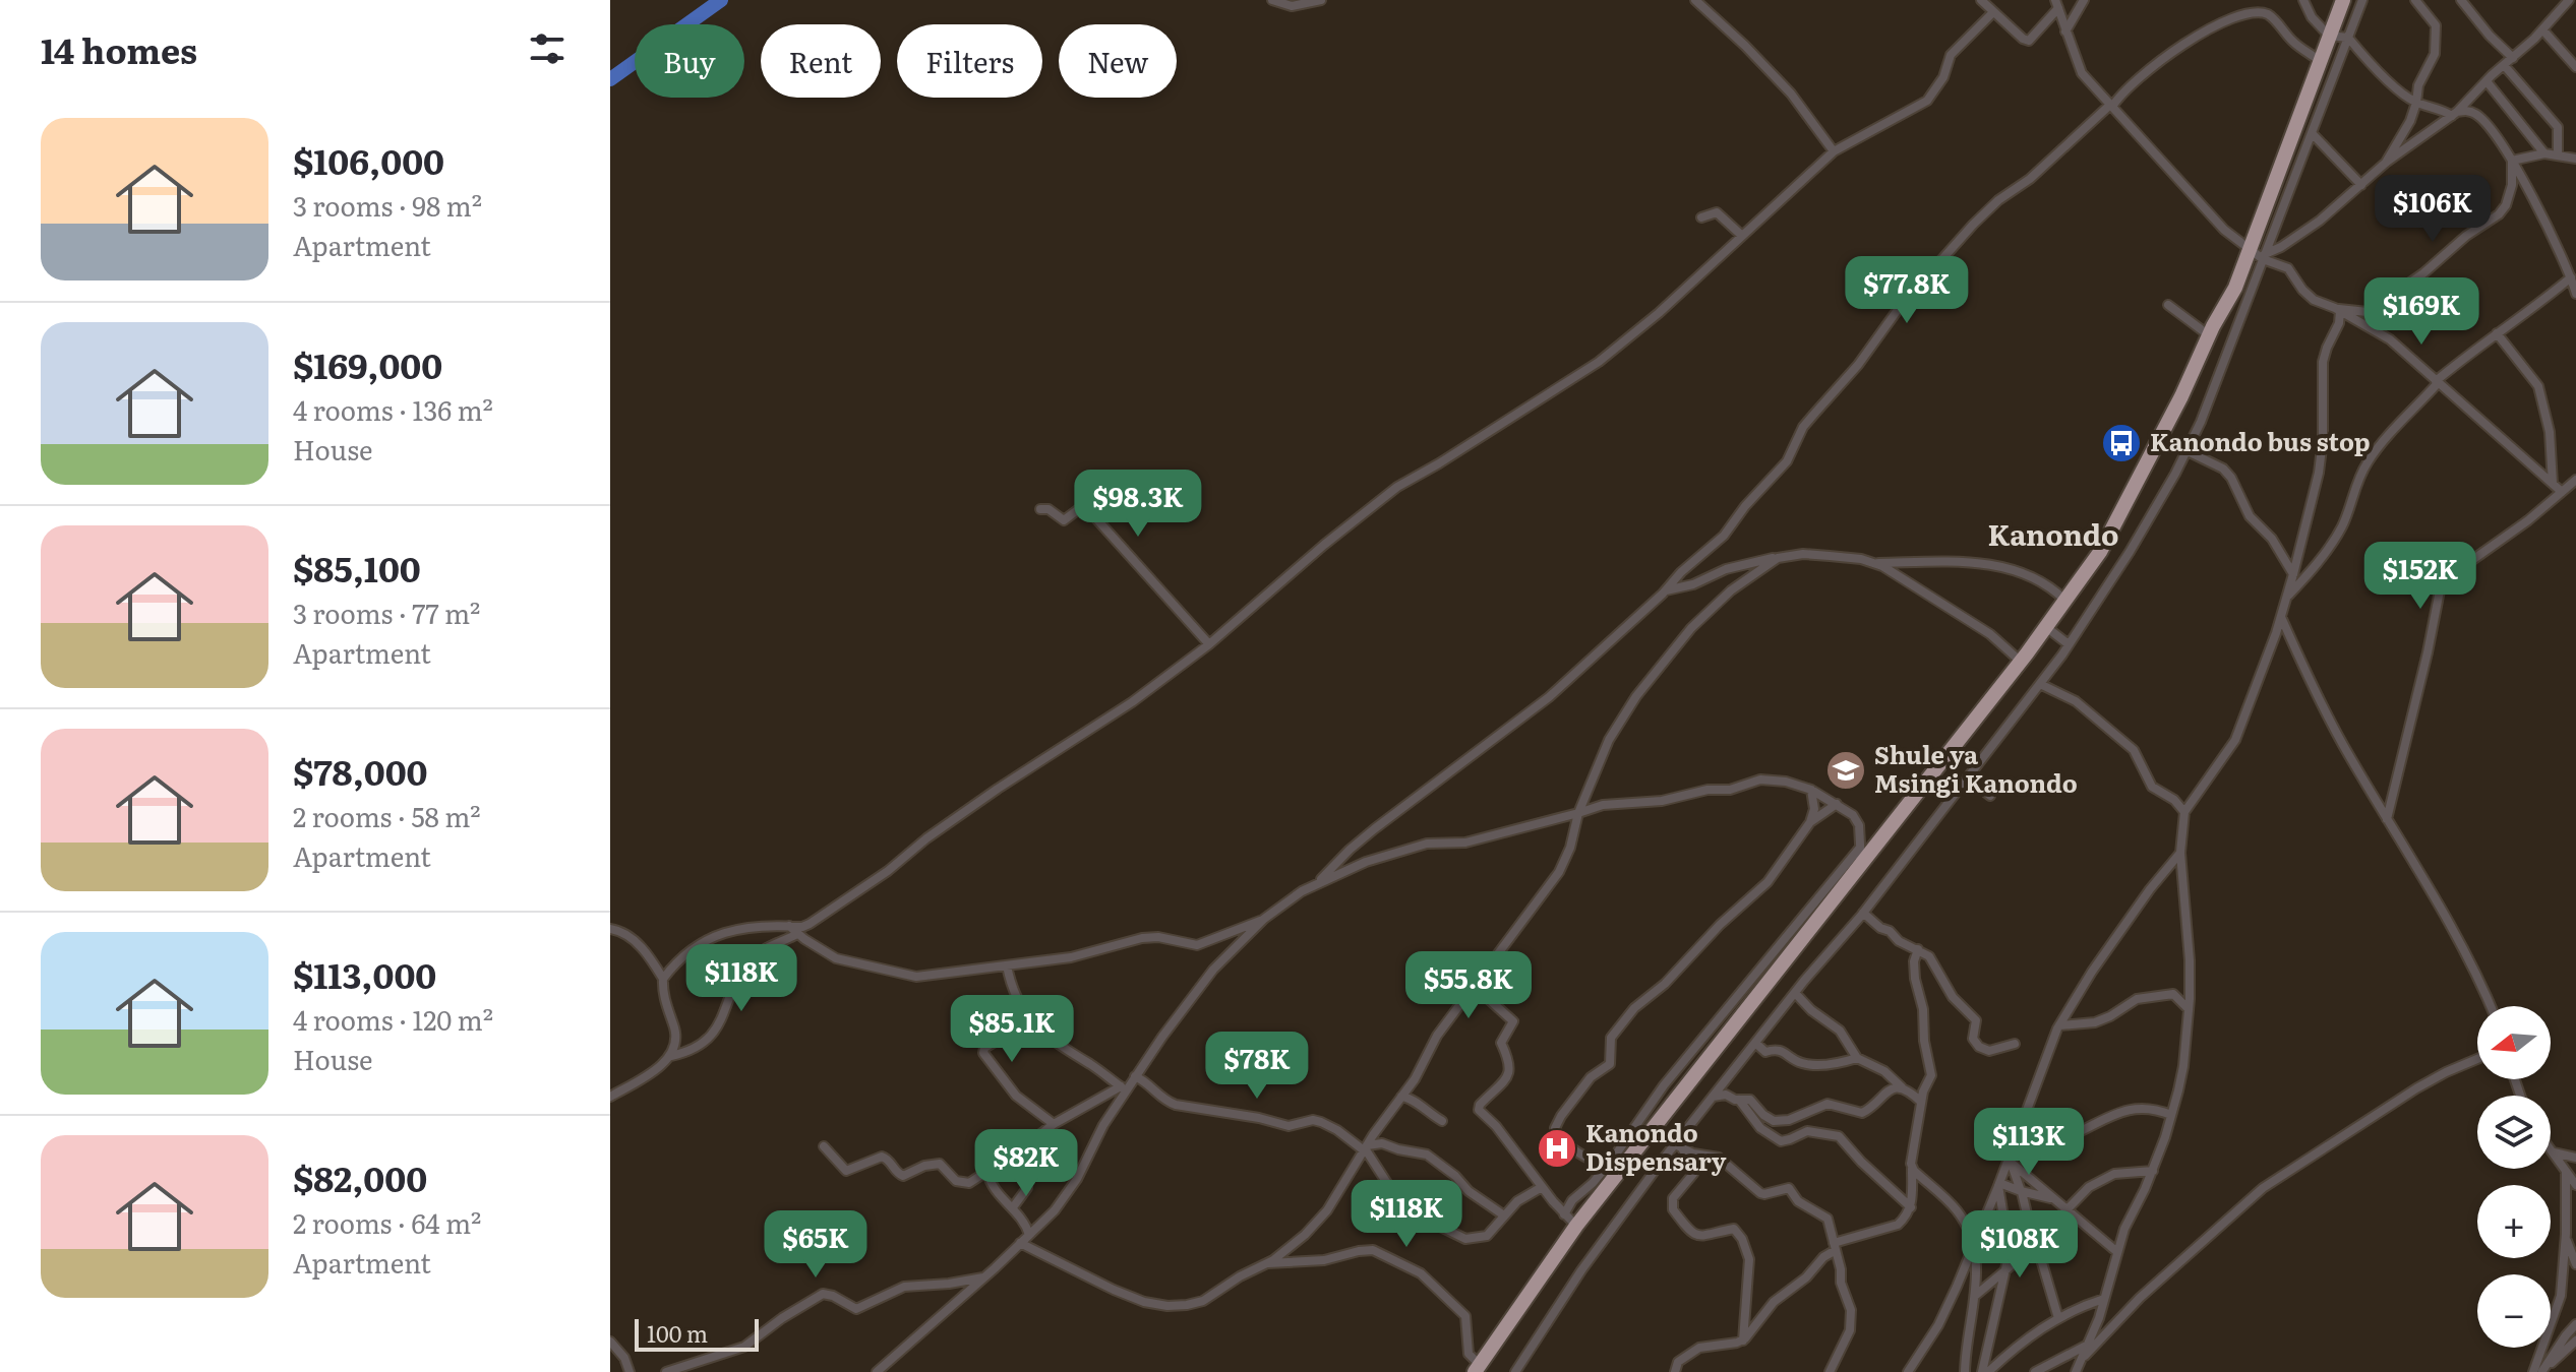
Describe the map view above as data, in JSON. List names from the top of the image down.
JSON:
{
  "districts": ["Kanondo"],
  "places": {
    "bus stop": ["Kanondo bus stop"],
    "school or university": ["Shule ya Msingi Kanondo"],
    "hospital": ["Kanondo Dispensary"]
  },
  "scale_bar": "100 m",
  "north": "left",
  "page": {
    "heading": "14 homes",
    "chip": [
      "Buy",
      "Rent",
      "Filters",
      "New"
    ],
    "list": [
      {
        "name": "$106,000",
        "note": "3 rooms · 98 m² · Apartment"
      },
      {
        "name": "$169,000",
        "note": "4 rooms · 136 m² · House"
      },
      {
        "name": "$85,100",
        "note": "3 rooms · 77 m² · Apartment"
      },
      {
        "name": "$78,000",
        "note": "2 rooms · 58 m² · Apartment"
      },
      {
        "name": "$113,000",
        "note": "4 rooms · 120 m² · House"
      },
      {
        "name": "$82,000",
        "note": "2 rooms · 64 m² · Apartment"
      }
    ],
    "price": [
      "$106K",
      "$77.8K",
      "$169K",
      "$98.3K",
      "$152K",
      "$118K",
      "$55.8K",
      "$85.1K",
      "$78K",
      "$113K",
      "$82K",
      "$118K",
      "$65K",
      "$108K"
    ],
    "map_buttons": ["+", "−"],
    "scale": "100 m"
  }
}
